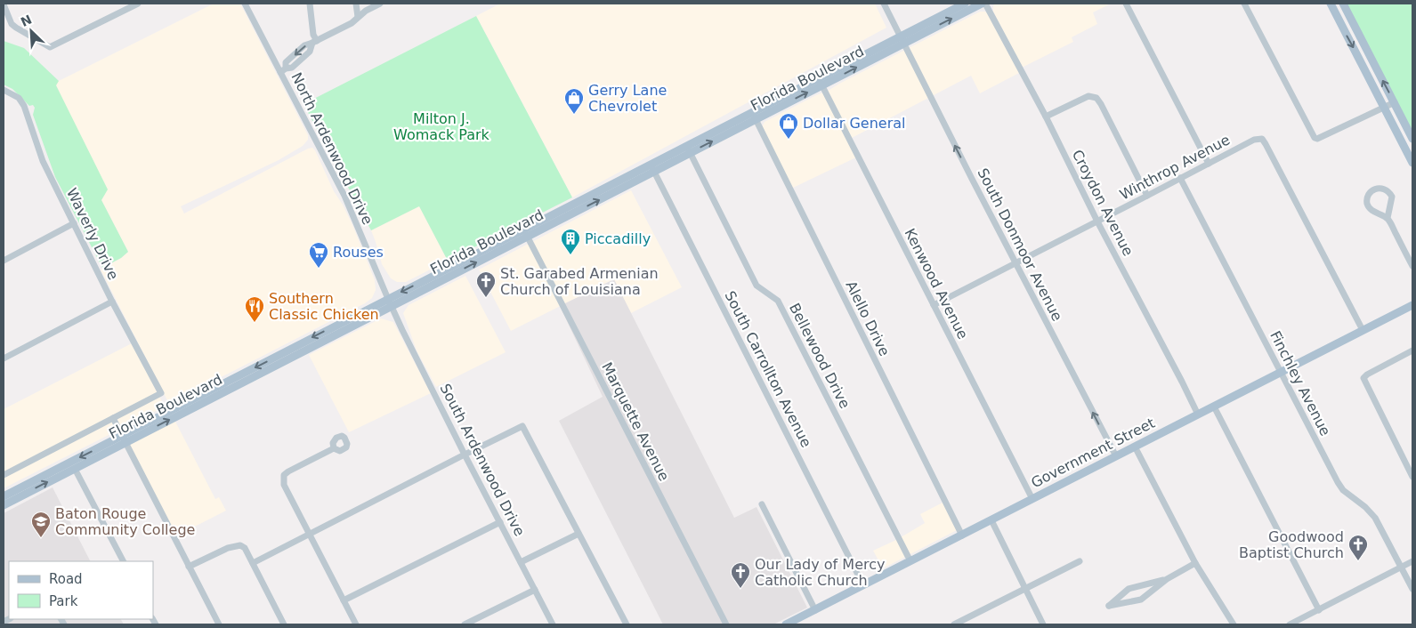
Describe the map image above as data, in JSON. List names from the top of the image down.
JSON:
{
  "streets": {
    "main road": ["Florida Boulevard", "Government Street"],
    "street": [
      "North Ardenwood Drive",
      "Winthrop Avenue",
      "Croydon Avenue",
      "Waverly Drive",
      "South Donmoor Avenue",
      "Kenwood Avenue",
      "Alello Drive",
      "Bellewood Drive",
      "South Carrollton Avenue",
      "Finchley Avenue",
      "Marquette Avenue",
      "South Ardenwood Drive"
    ]
  },
  "crossings": [
    ["Florida Boulevard", "North Ardenwood Drive"],
    ["Florida Boulevard", "South Donmoor Avenue"],
    ["Florida Boulevard", "Kenwood Avenue"],
    ["Florida Boulevard", "Alello Drive"],
    ["Florida Boulevard", "Bellewood Drive"],
    ["Florida Boulevard", "South Carrollton Avenue"],
    ["Florida Boulevard", "Marquette Avenue"],
    ["Florida Boulevard", "South Ardenwood Drive"],
    ["North Ardenwood Drive", "South Ardenwood Drive"],
    ["Winthrop Avenue", "Croydon Avenue"],
    ["Winthrop Avenue", "South Donmoor Avenue"],
    ["Winthrop Avenue", "Kenwood Avenue"],
    ["Winthrop Avenue", "Finchley Avenue"],
    ["Winthrop Avenue", "Government Street"],
    ["Croydon Avenue", "Government Street"],
    ["South Donmoor Avenue", "Government Street"],
    ["Kenwood Avenue", "Government Street"],
    ["Alello Drive", "Government Street"],
    ["Bellewood Drive", "Government Street"],
    ["South Carrollton Avenue", "Government Street"],
    ["Finchley Avenue", "Government Street"]
  ],
  "one_way": ["South Donmoor Avenue"],
  "parks": ["Milton J. Womack Park"],
  "places": {
    "shop": ["Gerry Lane Chevrolet", "Dollar General"],
    "building": ["Piccadilly"],
    "supermarket": ["Rouses"],
    "church": ["St. Garabed Armenian Church of Louisiana", "Goodwood Baptist Church", "Our Lady of Mercy Catholic Church"],
    "restaurant": ["Southern Classic Chicken"],
    "school or university": ["Baton Rouge Community College"]
  },
  "legend": ["Road", "Park"],
  "north": "top left"
}
